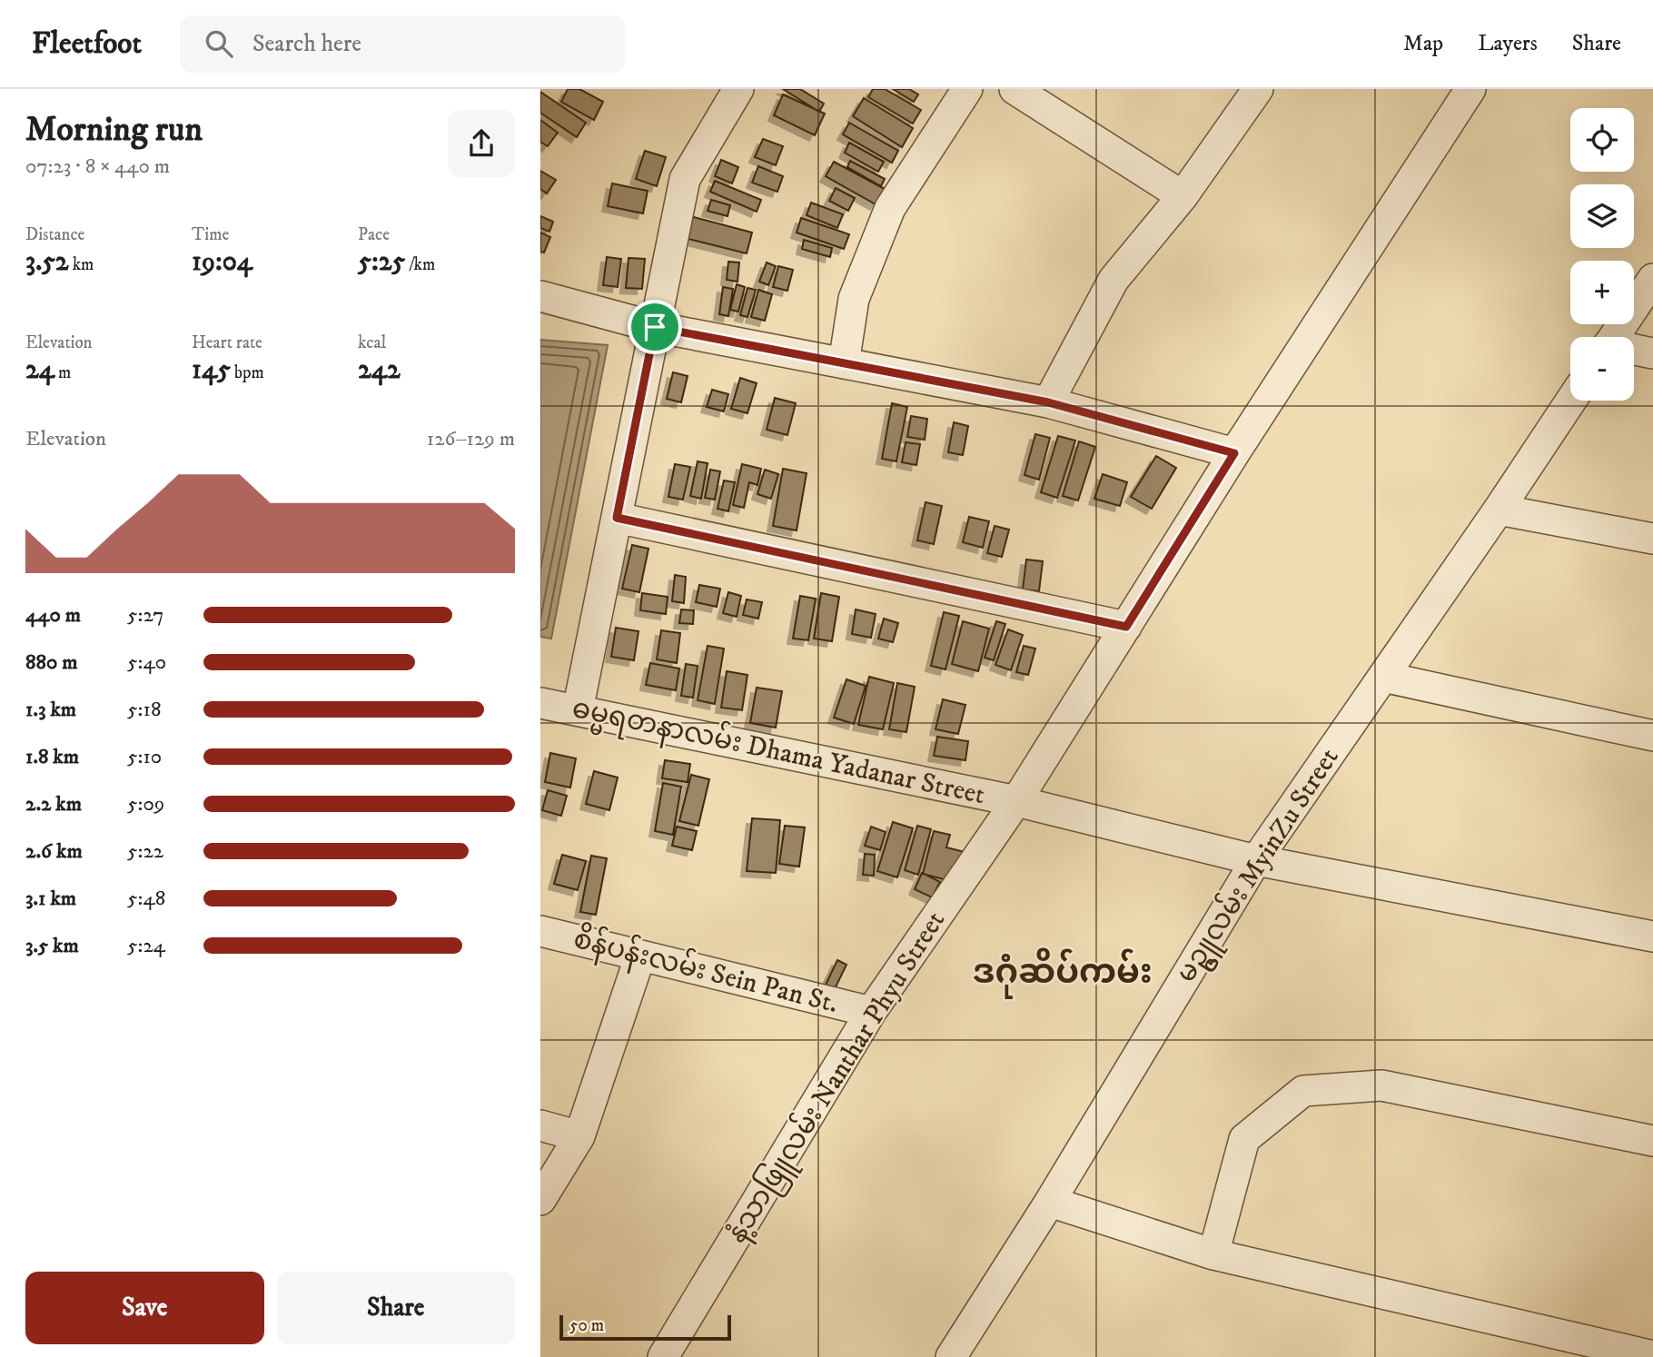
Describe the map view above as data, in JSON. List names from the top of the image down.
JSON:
{
  "streets": {
    "street": [
      "ဓမ္မရတနာလမ်း Dhama Yadanar Street",
      "မဥ္ဇူလမ်း MyinZu Street",
      "စိန်ပန်းလမ်း Sein Pan St.",
      "နံ့သာဖြူလမ်း Nanthar Phyu Street"
    ]
  },
  "crossings": [
    ["ဓမ္မရတနာလမ်း Dhama Yadanar Street", "မဥ္ဇူလမ်း MyinZu Street"],
    ["ဓမ္မရတနာလမ်း Dhama Yadanar Street", "နံ့သာဖြူလမ်း Nanthar Phyu Street"],
    ["စိန်ပန်းလမ်း Sein Pan St.", "နံ့သာဖြူလမ်း Nanthar Phyu Street"]
  ],
  "districts": ["ဒဂုံဆိပ်ကမ်း"],
  "scale_bar": "50 m",
  "page": {
    "header": "Fleetfoot",
    "search": "Search here",
    "nav": ["Map", "Layers", "Share"],
    "heading": ["Morning run", "07:23 · 8 × 440 m"],
    "map_buttons": ["+", "−"],
    "stats": [
      ["Distance", "3.52 km"],
      ["Time", "19:04"],
      ["Pace", "5:25 /km"],
      ["Elevation", "24 m"],
      ["Heart rate", "145 bpm"],
      ["kcal", "242"]
    ],
    "chart": ["Elevation", "126–129 m"],
    "list": [
      {
        "name": "440 m",
        "note": "5:27"
      },
      {
        "name": "880 m",
        "note": "5:40"
      },
      {
        "name": "1.3 km",
        "note": "5:18"
      },
      {
        "name": "1.8 km",
        "note": "5:10"
      },
      {
        "name": "2.2 km",
        "note": "5:09"
      },
      {
        "name": "2.6 km",
        "note": "5:22"
      },
      {
        "name": "3.1 km",
        "note": "5:48"
      },
      {
        "name": "3.5 km",
        "note": "5:24"
      }
    ],
    "buttons": ["Save", "Share"],
    "scale": "50 m"
  }
}
